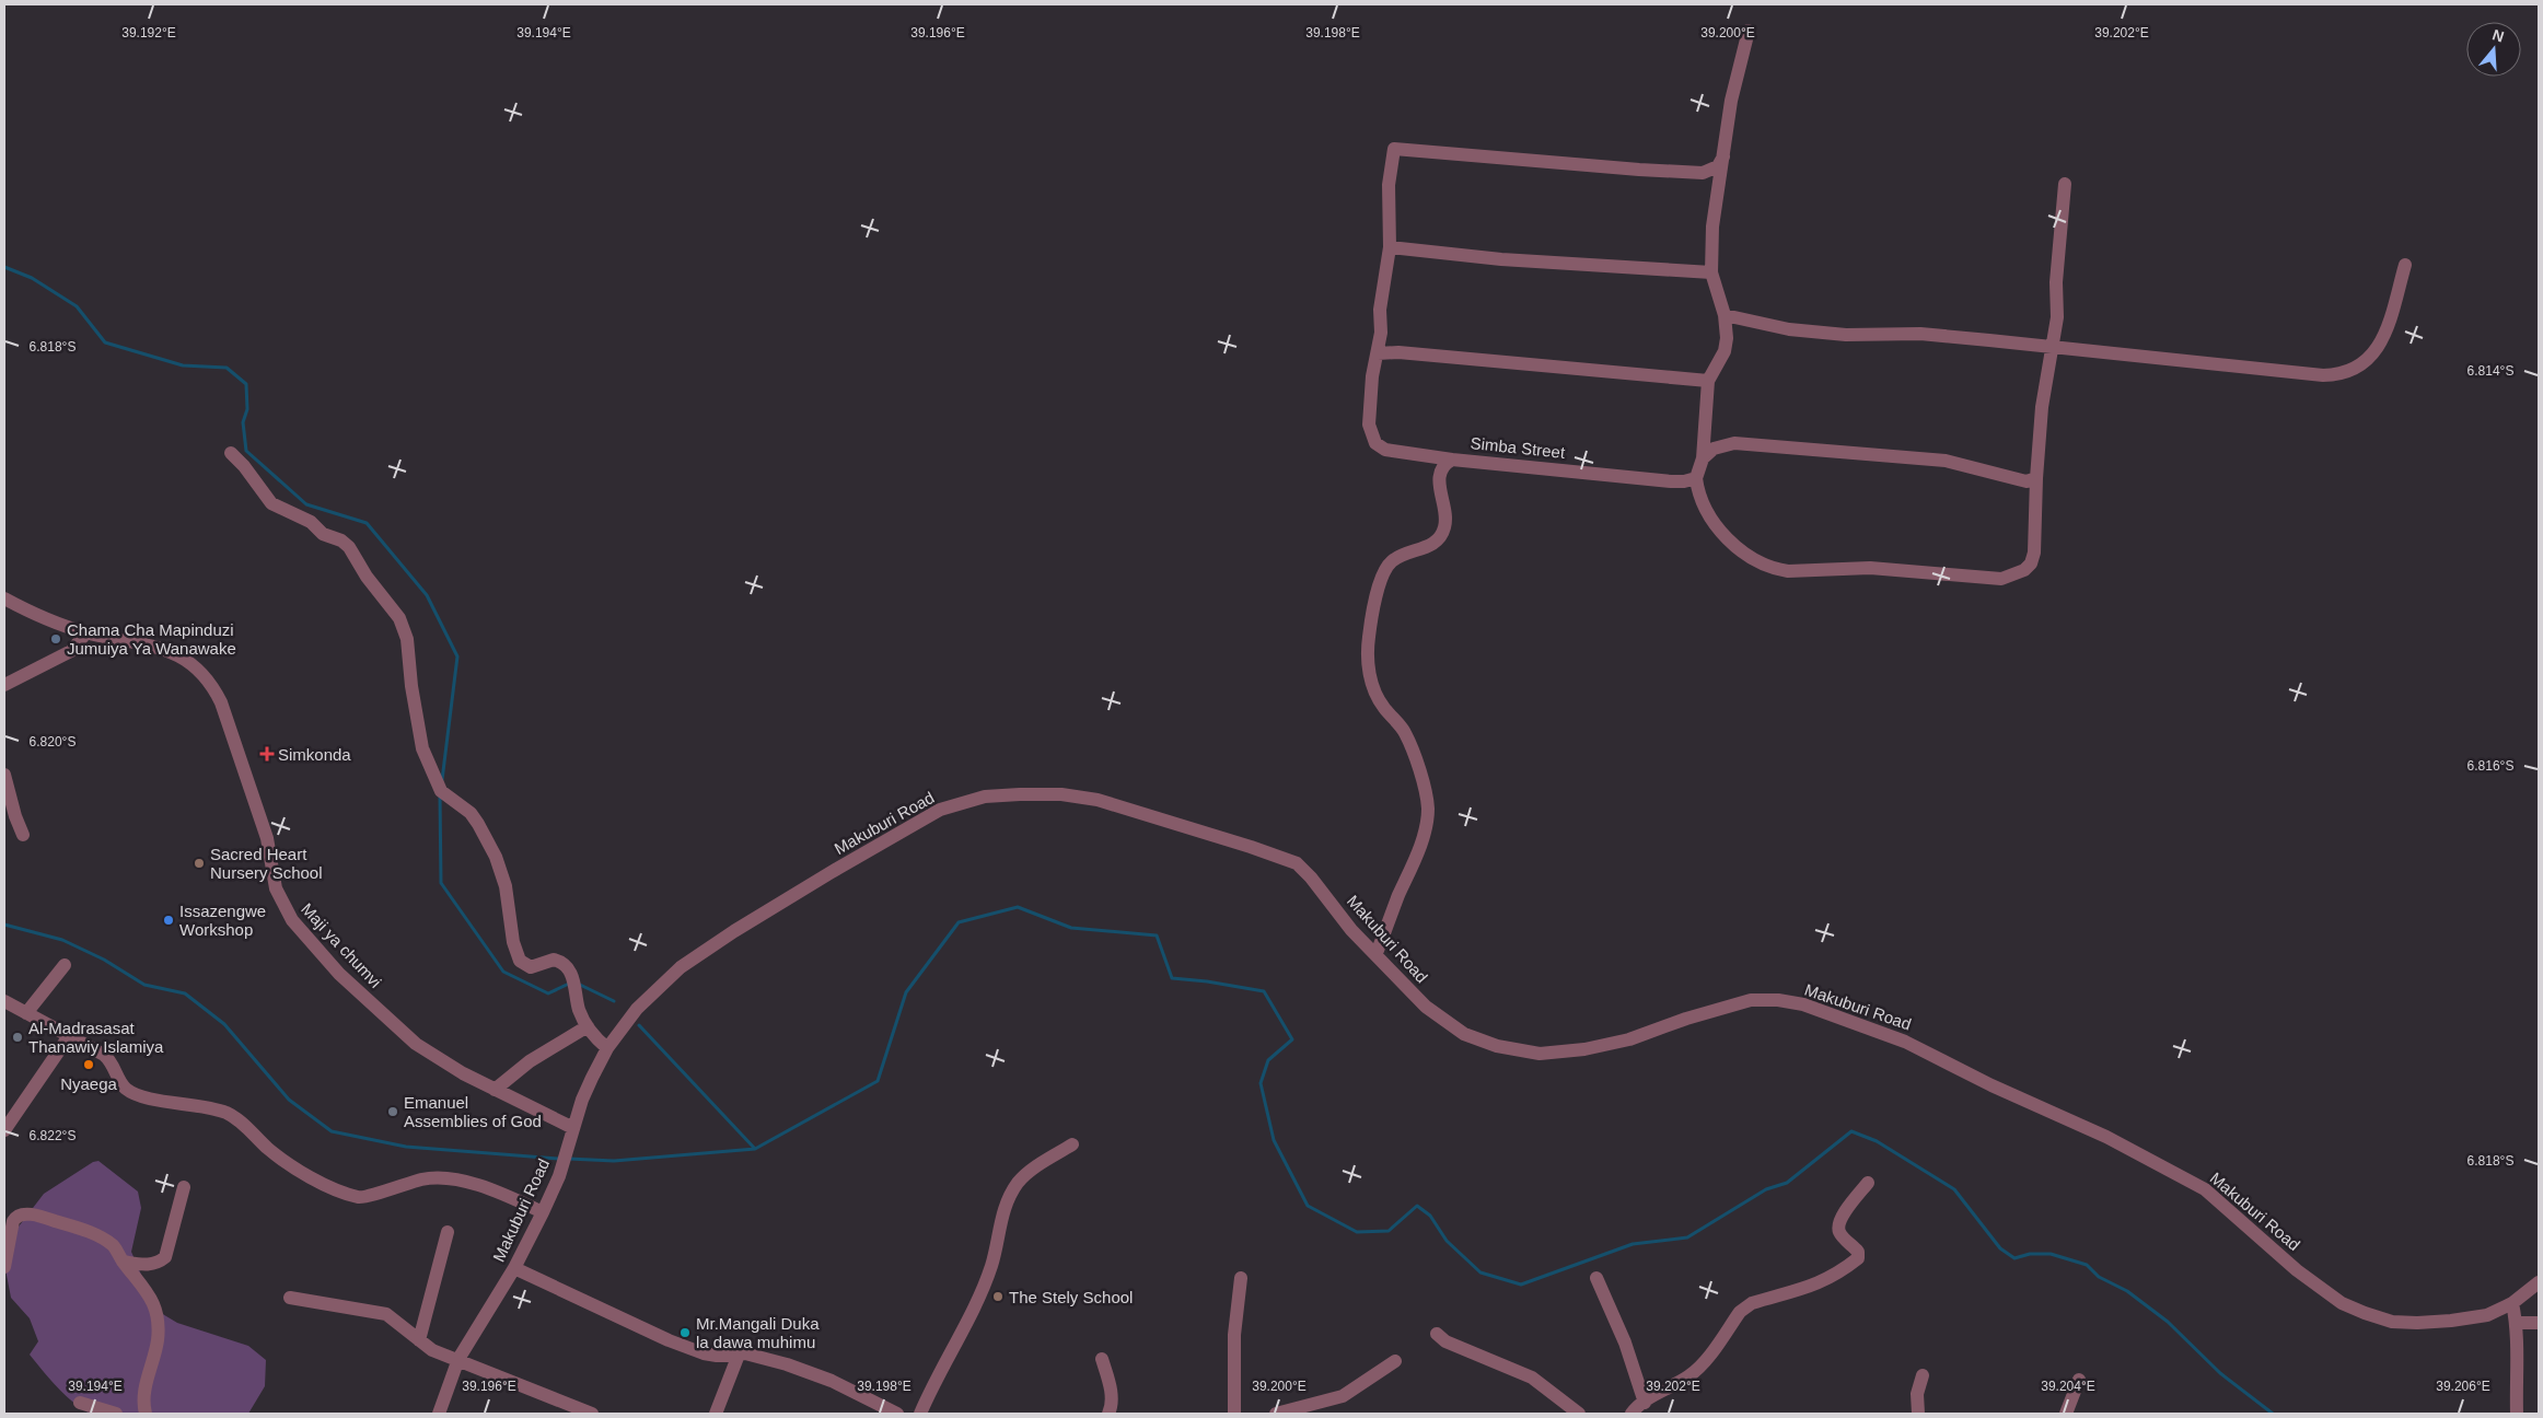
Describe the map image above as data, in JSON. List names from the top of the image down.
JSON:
{
  "streets": {
    "street": ["Simba Street", "Makuburi Road", "Maji ya chumvi"]
  },
  "crossings": [
    ["Simba Street", "Makuburi Road"],
    ["Makuburi Road", "Maji ya chumvi"]
  ],
  "places": {
    "other": [
      "Chama Cha Mapinduzi Jumuiya Ya Wanawake",
      "Sacred Heart Nursery School",
      "Issazengwe Workshop",
      "Al-Madrasasat Thanawiy Islamiya",
      "Nyaega",
      "Emanuel Assemblies of God",
      "The Stely School",
      "Mr.Mangali Duka la dawa muhimu"
    ],
    "health": ["Simkonda"]
  },
  "north": "top",
  "coordinates": [
    "39.192°E",
    "39.194°E",
    "39.196°E",
    "39.198°E",
    "39.200°E",
    "39.202°E",
    "6.818°S",
    "6.814°S",
    "6.820°S",
    "6.816°S",
    "6.822°S",
    "39.204°E",
    "39.206°E"
  ]
}
